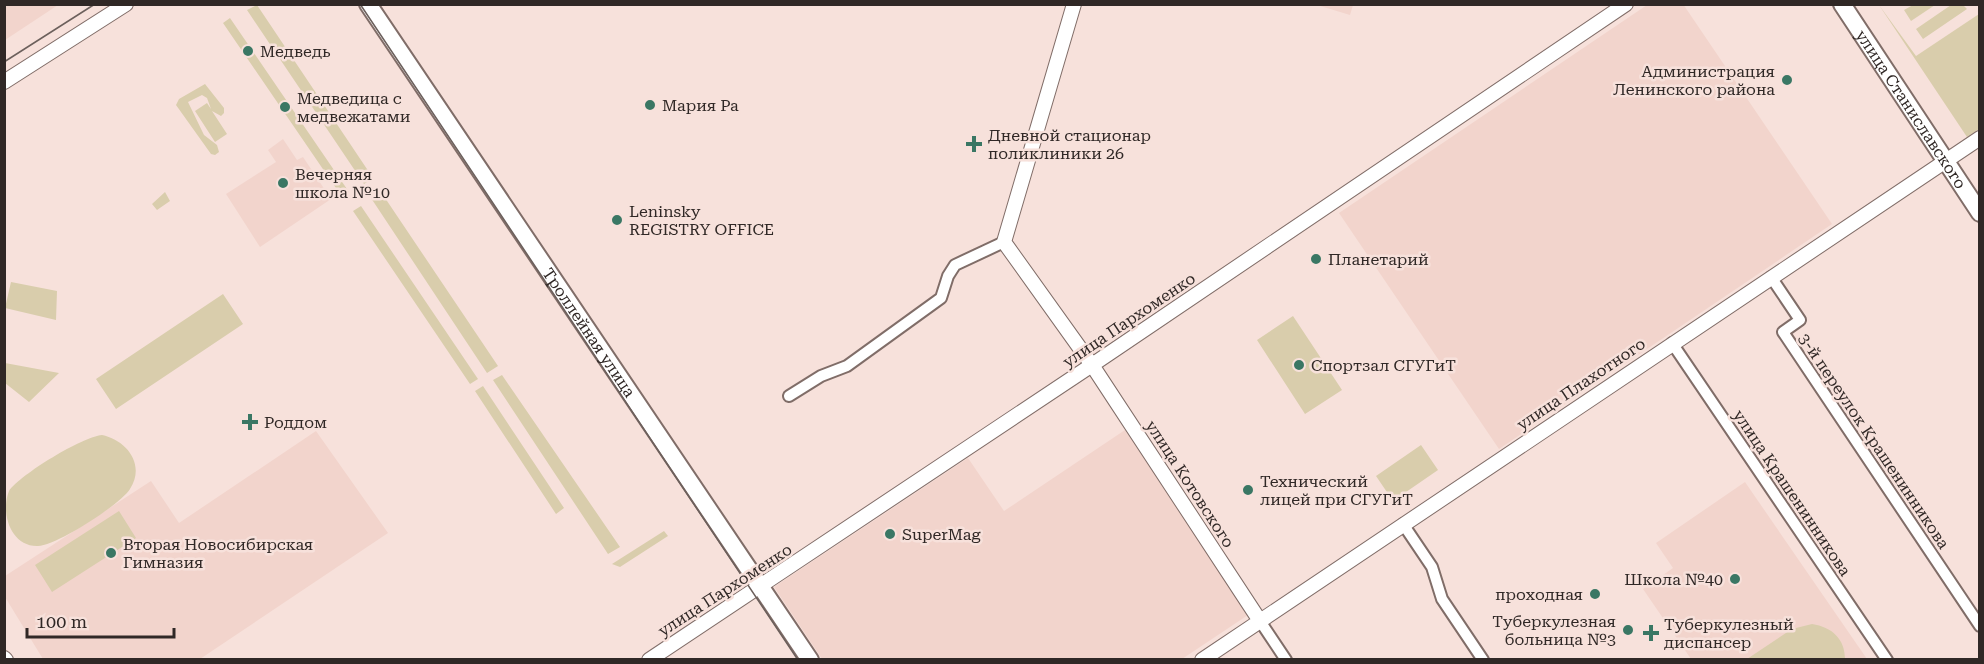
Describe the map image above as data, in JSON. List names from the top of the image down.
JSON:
{
  "streets": {
    "main road": ["улица Станиславского", "Троллейная улица"],
    "street": [
      "улица Пархоменко",
      "улица Плахотного",
      "3-й переулок Крашенинникова",
      "улица Котовского",
      "улица Крашенинникова"
    ]
  },
  "crossings": [
    ["улица Станиславского", "улица Плахотного"],
    ["улица Пархоменко", "Троллейная улица"],
    ["улица Пархоменко", "улица Котовского"],
    ["улица Плахотного", "3-й переулок Крашенинникова"],
    ["улица Плахотного", "улица Котовского"],
    ["улица Плахотного", "улица Крашенинникова"]
  ],
  "places": {
    "other": [
      "Медведь",
      "Администрация Ленинского района",
      "Мария Ра",
      "Медведица с медвежатами",
      "Вечерняя школа №10",
      "Leninsky REGISTRY OFFICE",
      "Планетарий",
      "Спортзал СГУГиТ",
      "Технический лицей при СГУГиТ",
      "SuperMag",
      "Вторая Новосибирская Гимназия",
      "Школа №40",
      "проходная",
      "Туберкулезная больница №3"
    ],
    "health": ["Дневной стационар поликлиники 26", "Роддом", "Туберкулезный диспансер"]
  },
  "scale_bar": "100 m"
}
